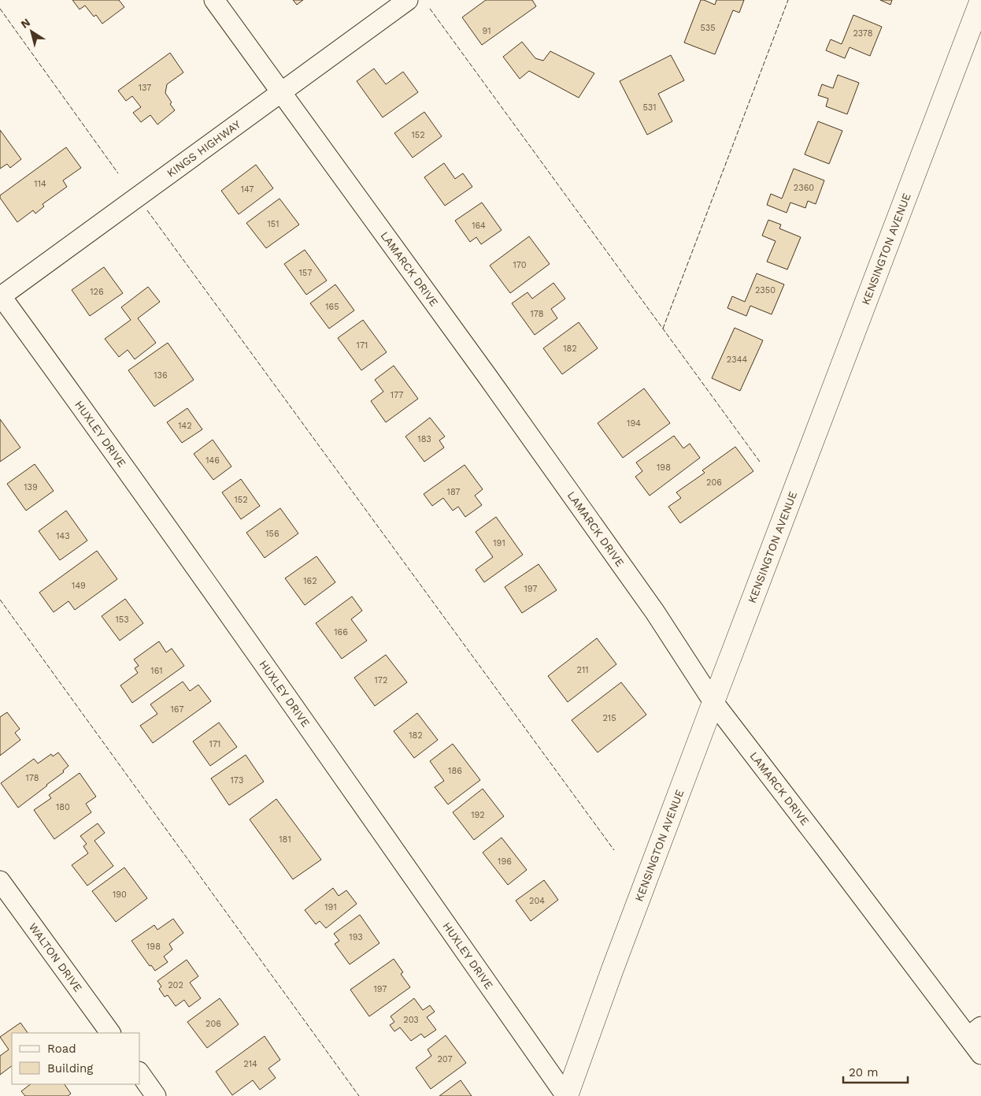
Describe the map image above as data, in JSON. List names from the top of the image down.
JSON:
{
  "streets": {
    "street": [
      "KINGS HIGHWAY",
      "KENSINGTON AVENUE",
      "LAMARCK DRIVE",
      "HUXLEY DRIVE",
      "WALTON DRIVE"
    ]
  },
  "crossings": [
    ["KINGS HIGHWAY", "LAMARCK DRIVE"],
    ["KINGS HIGHWAY", "HUXLEY DRIVE"],
    ["KENSINGTON AVENUE", "LAMARCK DRIVE"],
    ["KENSINGTON AVENUE", "HUXLEY DRIVE"]
  ],
  "house_numbers": [
    "535",
    "91",
    "2378",
    "137",
    "531",
    "152",
    "114",
    "2360",
    "147",
    "151",
    "164",
    "170",
    "157",
    "2350",
    "126",
    "165",
    "178",
    "171",
    "182",
    "2344",
    "136",
    "177",
    "194",
    "142",
    "183",
    "146",
    "198",
    "206",
    "139",
    "187",
    "152",
    "156",
    "143",
    "191",
    "162",
    "149",
    "197",
    "153",
    "166",
    "211",
    "161",
    "172",
    "167",
    "215",
    "182",
    "171",
    "186",
    "178",
    "173",
    "180",
    "192",
    "181",
    "196",
    "190",
    "204",
    "191",
    "193",
    "198",
    "202",
    "197",
    "203",
    "206",
    "207",
    "214"
  ],
  "legend": ["Road", "Building"],
  "scale_bar": "20 m",
  "north": "top left"
}
